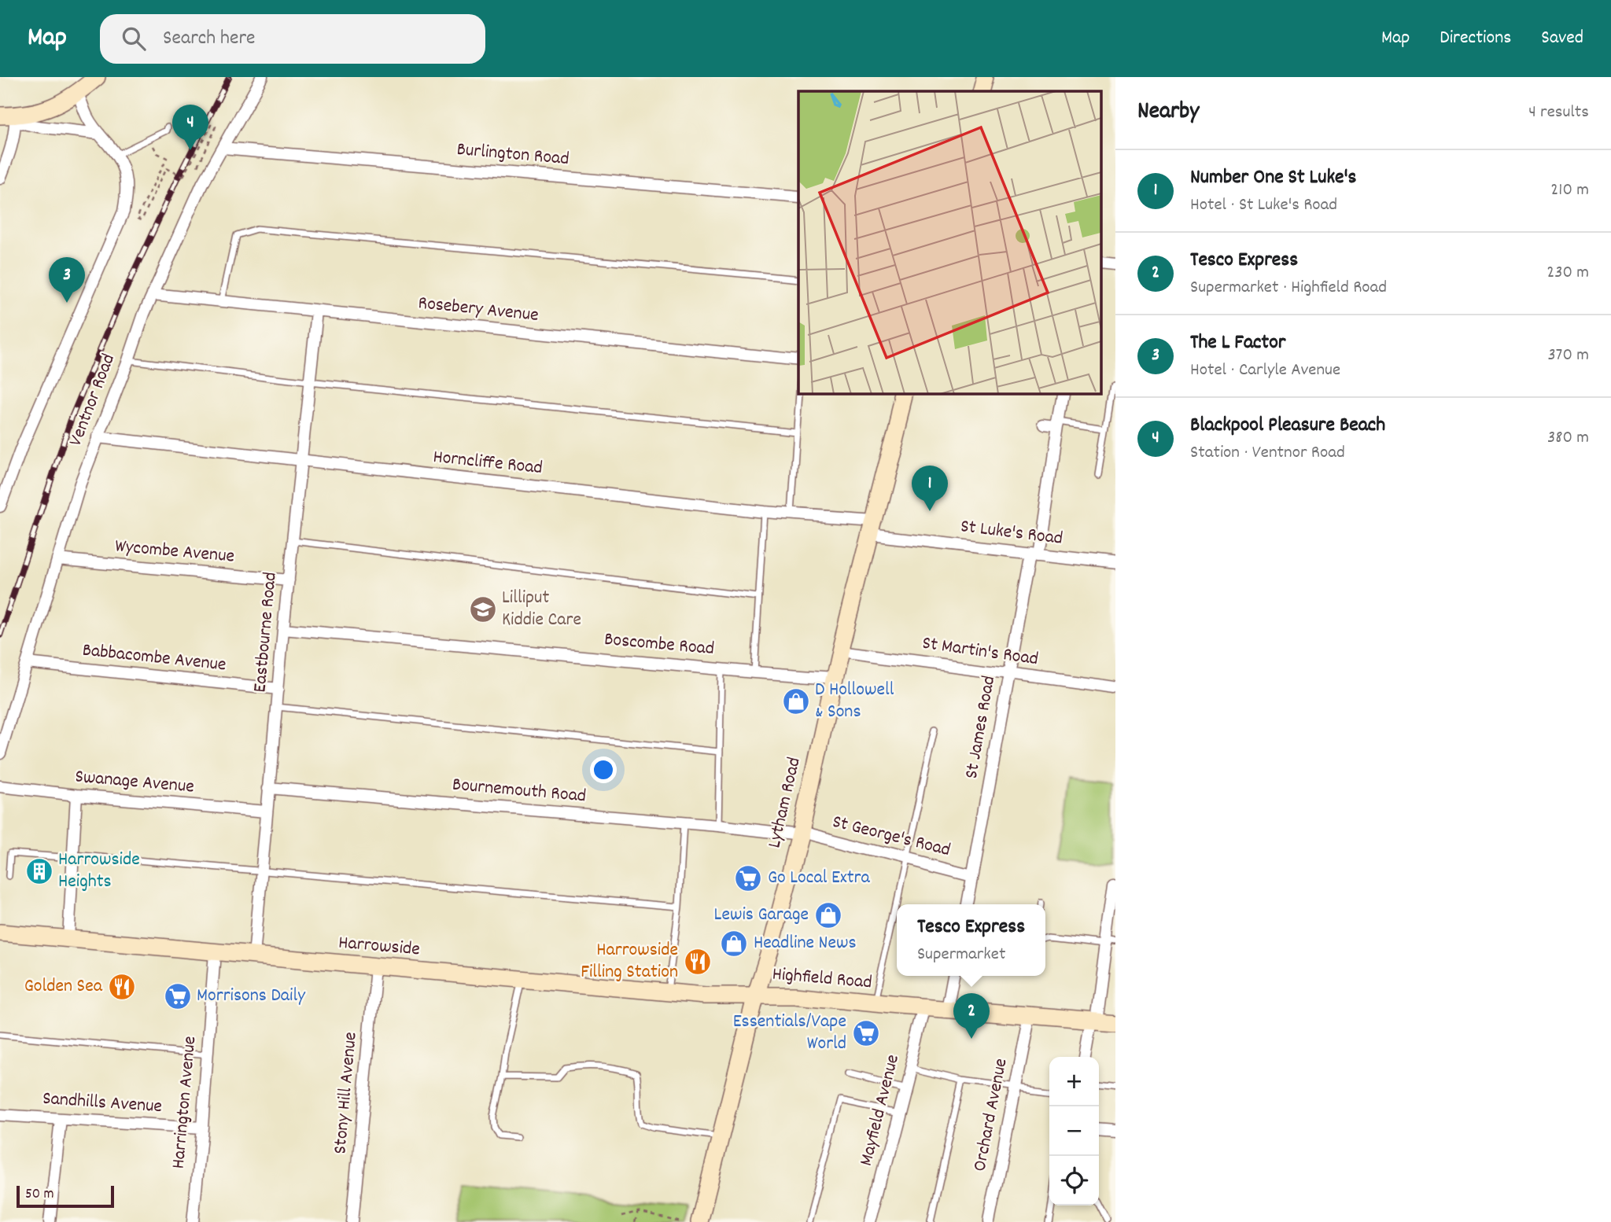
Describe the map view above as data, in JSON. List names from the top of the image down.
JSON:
{
  "streets": {
    "street": [
      "Burlington Road",
      "Rosebery Avenue",
      "Ventnor Road",
      "Horncliffe Road",
      "St Luke's Road",
      "Wycombe Avenue",
      "Eastbourne Road",
      "Boscombe Road",
      "St Martin's Road",
      "Babbacombe Avenue",
      "St James Road",
      "Swanage Avenue",
      "Bournemouth Road",
      "Lytham Road",
      "St George's Road",
      "Harrowside",
      "Highfield Road",
      "Stony Hill Avenue",
      "Harrington Avenue",
      "Sandhills Avenue",
      "Mayfield Avenue",
      "Orchard Avenue"
    ]
  },
  "crossings": [
    ["Burlington Road", "Ventnor Road"],
    ["Rosebery Avenue", "Ventnor Road"],
    ["Rosebery Avenue", "Eastbourne Road"],
    ["Ventnor Road", "Horncliffe Road"],
    ["Ventnor Road", "Wycombe Avenue"],
    ["Ventnor Road", "Babbacombe Avenue"],
    ["Horncliffe Road", "St Luke's Road"],
    ["Horncliffe Road", "Eastbourne Road"],
    ["Horncliffe Road", "Lytham Road"],
    ["St Luke's Road", "St James Road"],
    ["St Luke's Road", "Lytham Road"],
    ["Wycombe Avenue", "Eastbourne Road"],
    ["Eastbourne Road", "Boscombe Road"],
    ["Eastbourne Road", "Babbacombe Avenue"],
    ["Eastbourne Road", "Swanage Avenue"],
    ["Eastbourne Road", "Bournemouth Road"],
    ["Eastbourne Road", "Harrowside"],
    ["Boscombe Road", "Lytham Road"],
    ["St Martin's Road", "St James Road"],
    ["St Martin's Road", "Lytham Road"],
    ["St James Road", "St George's Road"],
    ["Bournemouth Road", "Lytham Road"],
    ["Bournemouth Road", "St George's Road"],
    ["Lytham Road", "St George's Road"],
    ["Lytham Road", "Harrowside"],
    ["Lytham Road", "Highfield Road"],
    ["Harrowside", "Highfield Road"],
    ["Harrowside", "Stony Hill Avenue"],
    ["Harrowside", "Harrington Avenue"],
    ["Highfield Road", "Mayfield Avenue"],
    ["Highfield Road", "Orchard Avenue"],
    ["Harrington Avenue", "Sandhills Avenue"]
  ],
  "places": {
    "school or university": ["Lilliput Kiddie Care"],
    "shop": ["D Hollowell & Sons", "Lewis Garage", "Headline News"],
    "building": ["Harrowside Heights"],
    "supermarket": ["Go Local Extra", "Morrisons Daily", "Essentials/Vape World"],
    "restaurant": ["Harrowside Filling Station", "Golden Sea"]
  },
  "scale_bar": "50 m",
  "page": {
    "header": "Map",
    "search": "Search here",
    "nav": ["Map", "Directions", "Saved"],
    "heading": ["Nearby", "4 results"],
    "pins": [
      "4",
      "3",
      "1",
      "2"
    ],
    "list": [
      {
        "mark": "1",
        "name": "Number One St Luke's",
        "note": "Hotel · St Luke's Road",
        "value": "210 m"
      },
      {
        "mark": "2",
        "name": "Tesco Express",
        "note": "Supermarket · Highfield Road",
        "value": "230 m"
      },
      {
        "mark": "3",
        "name": "The L Factor",
        "note": "Hotel · Carlyle Avenue",
        "value": "370 m"
      },
      {
        "mark": "4",
        "name": "Blackpool Pleasure Beach",
        "note": "Station · Ventnor Road",
        "value": "380 m"
      }
    ],
    "popup": ["Tesco Express", "Supermarket"],
    "map_buttons": ["+", "−"],
    "scale": "50 m"
  }
}
